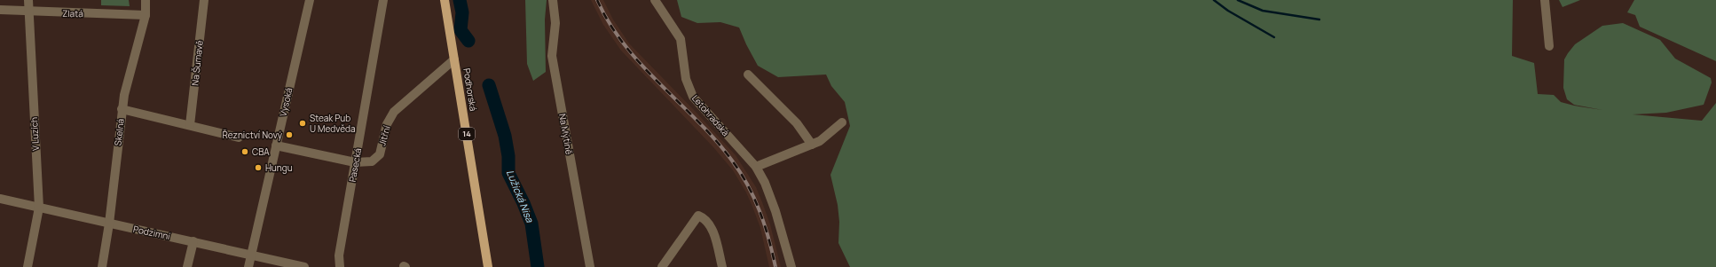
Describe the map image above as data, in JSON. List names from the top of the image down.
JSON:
{
  "streets": {
    "main road": ["Podhorská", "14"],
    "street": [
      "Zlatá",
      "Na Šumavě",
      "Vysoká",
      "Letohradská",
      "Skelná",
      "V Luzích",
      "Na Mýtině",
      "Jitřní",
      "Pasecká",
      "Podzimní"
    ]
  },
  "crossings": [
    ["Zlatá", "Skelná"],
    ["Zlatá", "V Luzích"],
    ["Podhorská", "Jitřní"],
    ["Vysoká", "Jitřní"],
    ["Vysoká", "Podzimní"],
    ["Skelná", "Podzimní"],
    ["V Luzích", "Podzimní"],
    ["Jitřní", "Pasecká"]
  ],
  "water": ["Lužická Nisa"],
  "places": [
    "Steak Pub U Medvěda",
    "Řeznictví Nový",
    "CBA",
    "Hungu"
  ]
}
